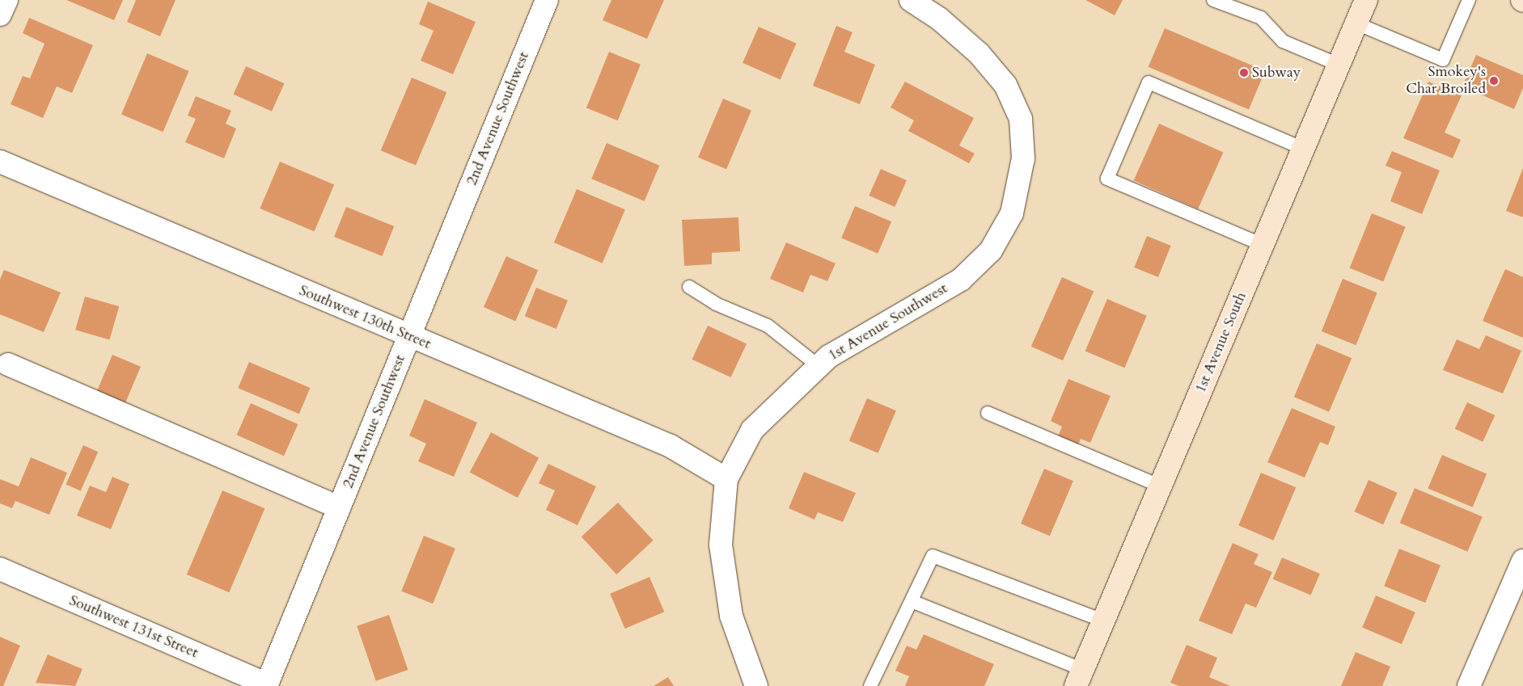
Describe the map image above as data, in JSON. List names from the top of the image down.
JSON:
{
  "streets": {
    "main road": ["1st Avenue South"],
    "street": [
      "2nd Avenue Southwest",
      "Southwest 130th Street",
      "1st Avenue Southwest",
      "Southwest 131st Street"
    ]
  },
  "crossings": [
    ["2nd Avenue Southwest", "Southwest 130th Street"],
    ["2nd Avenue Southwest", "Southwest 131st Street"],
    ["Southwest 130th Street", "1st Avenue Southwest"]
  ],
  "places": ["Subway", "Smokey's Char Broiled"]
}
